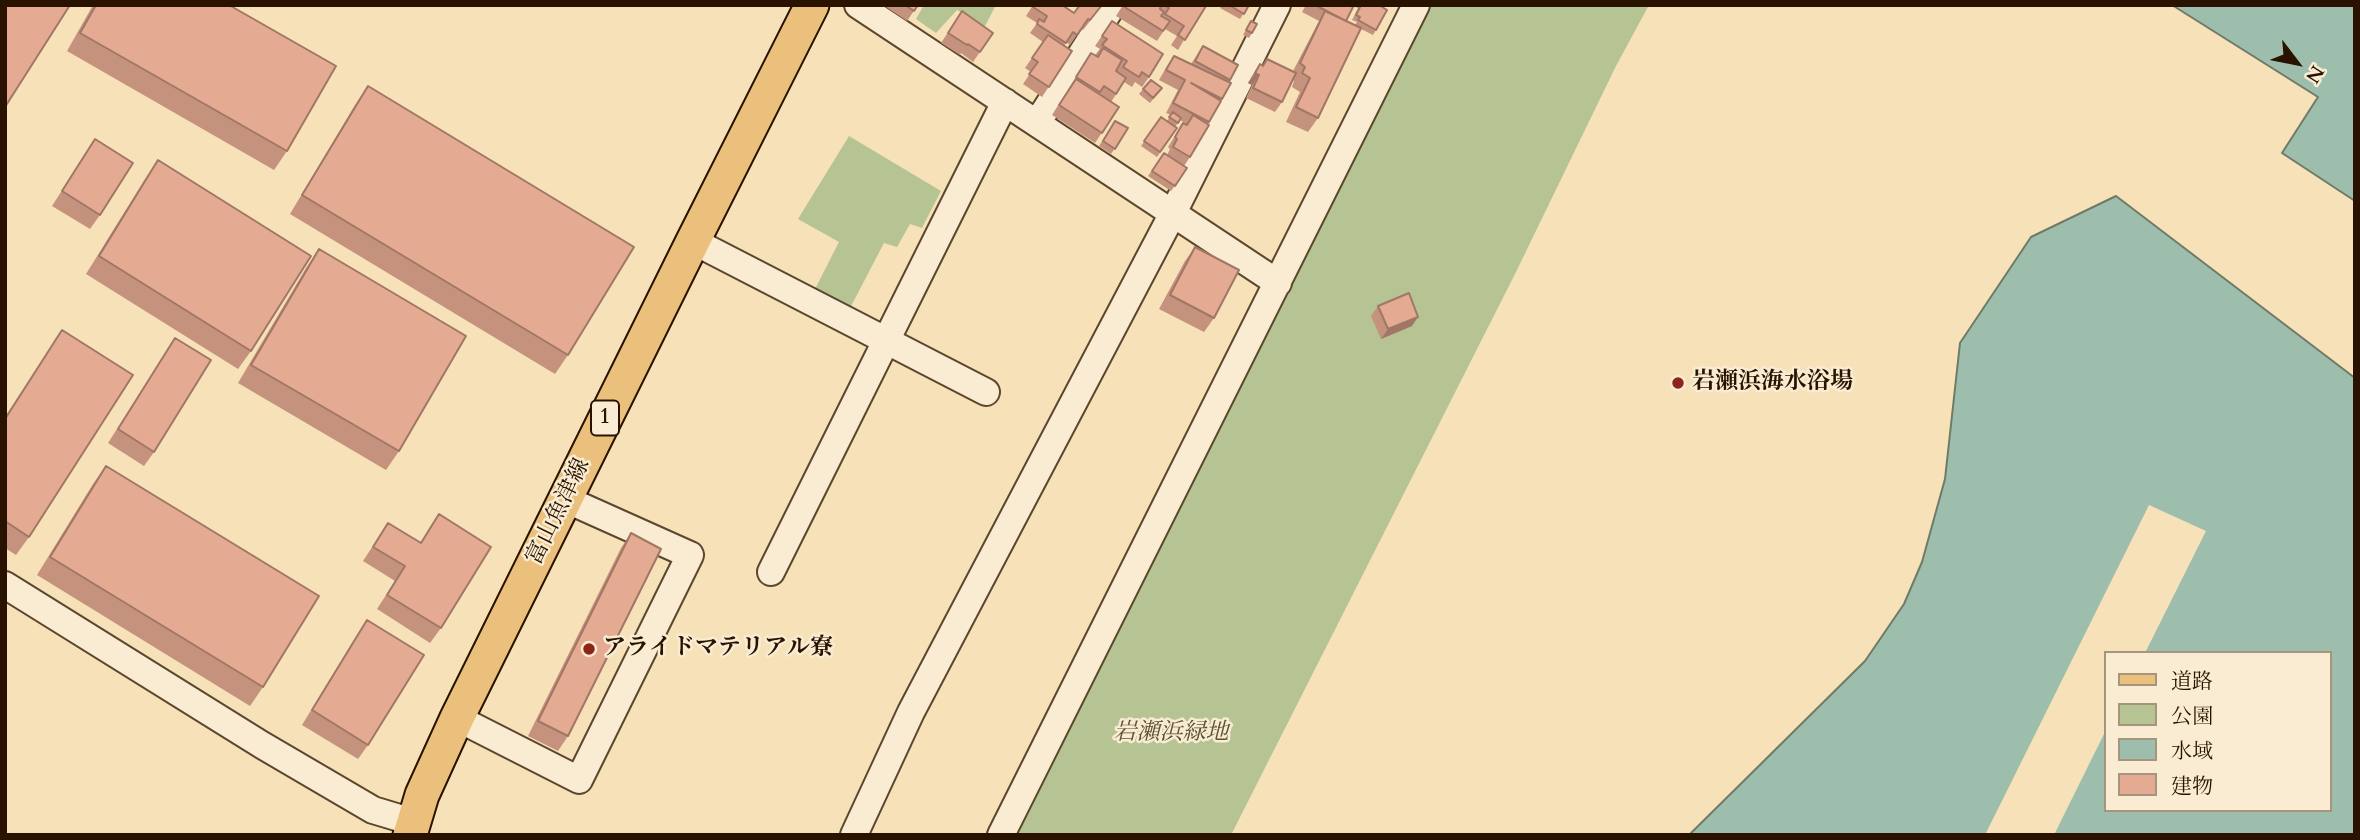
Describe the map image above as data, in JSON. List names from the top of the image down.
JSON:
{
  "streets": {
    "main road": ["1", "富山魚津線"]
  },
  "parks": ["岩瀬浜緑地"],
  "places": ["岩瀬浜海水浴場", "アライドマテリアル寮"],
  "legend": [
    "道路",
    "公園",
    "水域",
    "建物"
  ],
  "north": "bottom right"
}
